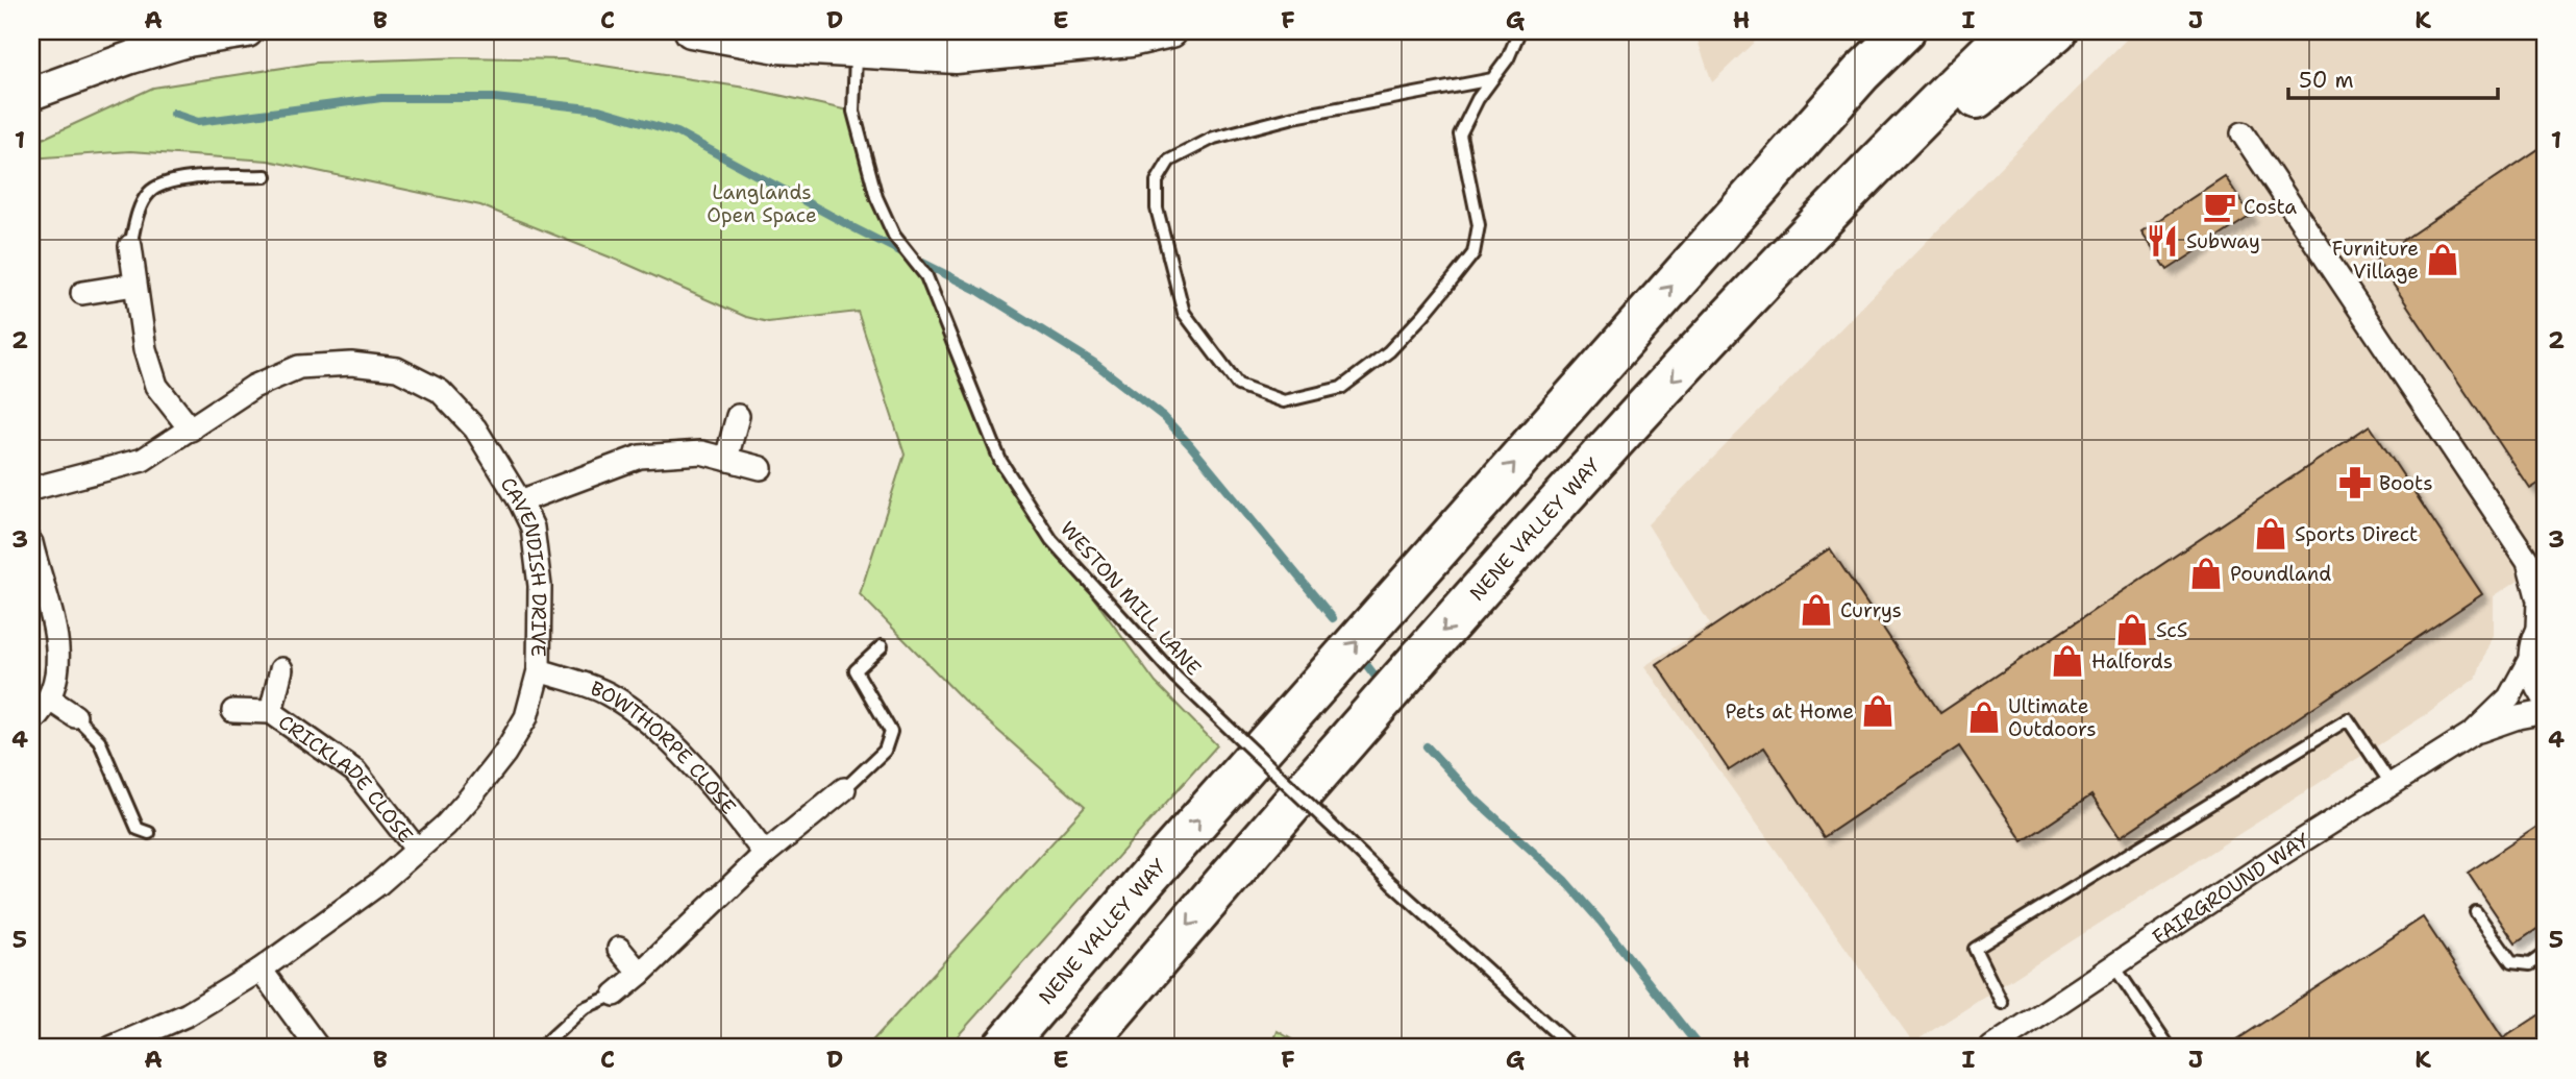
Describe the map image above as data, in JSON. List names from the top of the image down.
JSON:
{
  "streets": {
    "highway": ["NENE VALLEY WAY"],
    "street": [
      "CAVENDISH DRIVE",
      "BOWTHORPE CLOSE",
      "CRICKLADE CLOSE",
      "FAIRGROUND WAY"
    ],
    "lane": ["WESTON MILL LANE"]
  },
  "crossings": [
    ["CAVENDISH DRIVE", "BOWTHORPE CLOSE"],
    ["CAVENDISH DRIVE", "CRICKLADE CLOSE"]
  ],
  "parks": ["Langlands Open Space"],
  "places": {
    "cafe": ["Costa"],
    "restaurant": ["Subway"],
    "shop": [
      "Furniture Village",
      "Sports Direct",
      "Poundland",
      "Currys",
      "ScS",
      "Halfords",
      "Pets at Home",
      "Ultimate Outdoors"
    ],
    "pharmacy": ["Boots"]
  },
  "scale_bar": "50 m",
  "grid": {
    "columns": [
      "A",
      "B",
      "C",
      "D",
      "E",
      "F",
      "G",
      "H",
      "I",
      "J",
      "K"
    ],
    "rows": [
      "1",
      "2",
      "3",
      "4",
      "5"
    ]
  }
}
